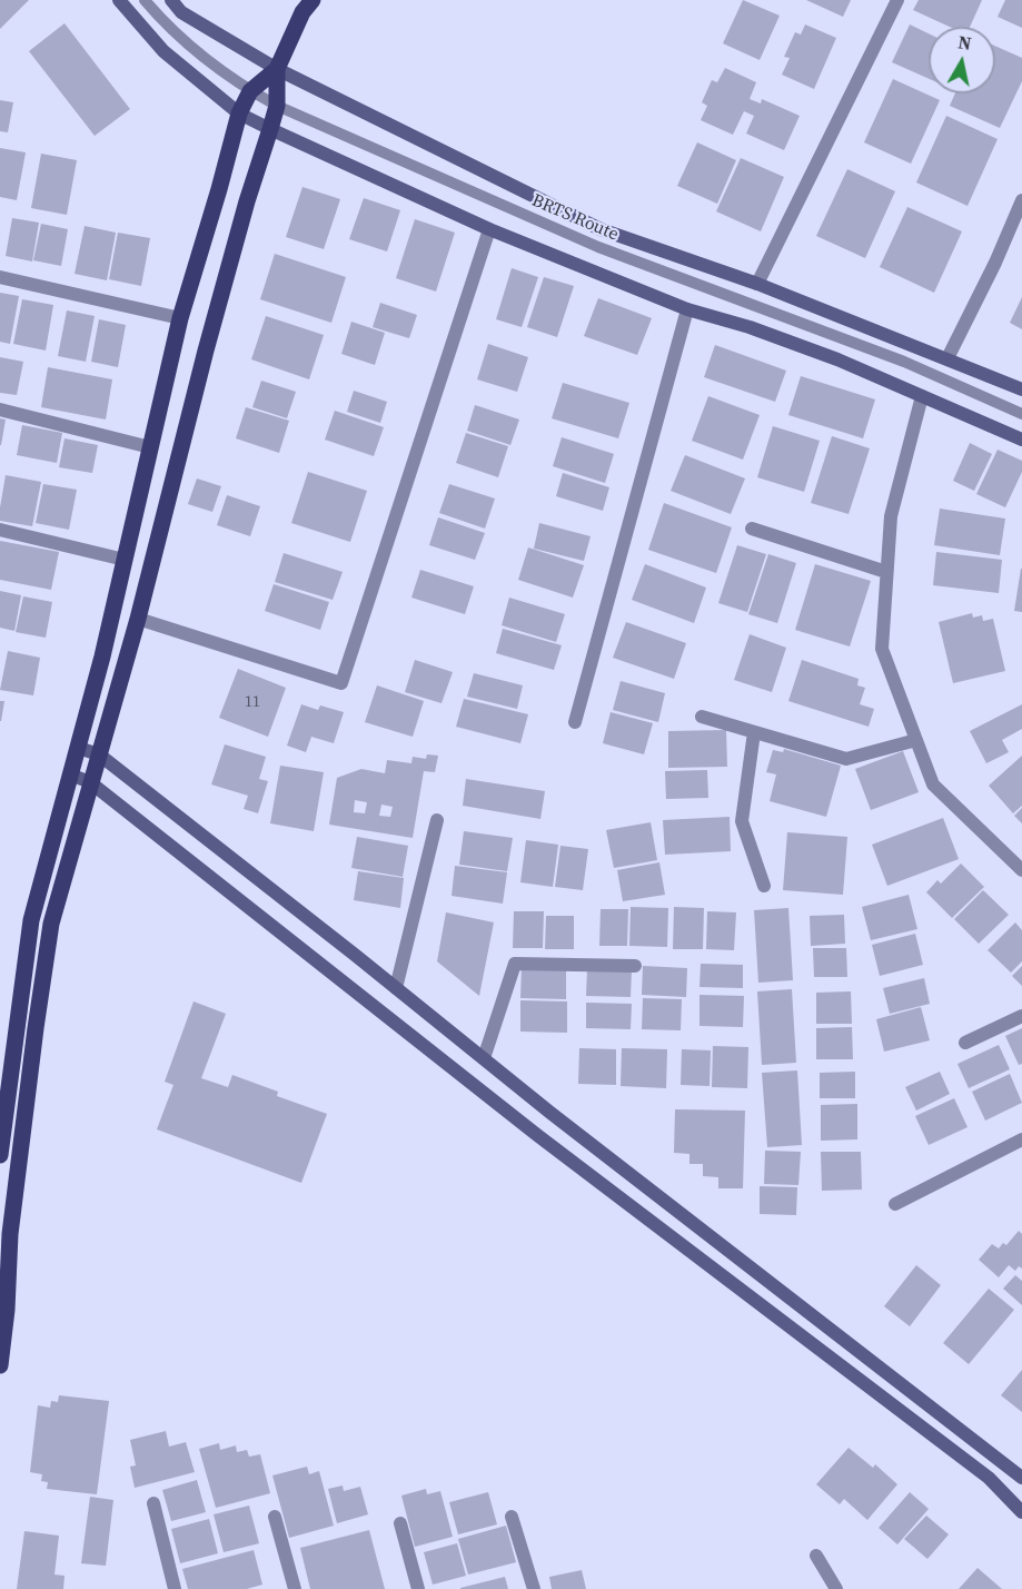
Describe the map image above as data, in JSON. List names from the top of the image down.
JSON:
{
  "streets": {
    "lane": ["BRTS Route"]
  },
  "house_numbers": ["11"],
  "north": "top"
}
